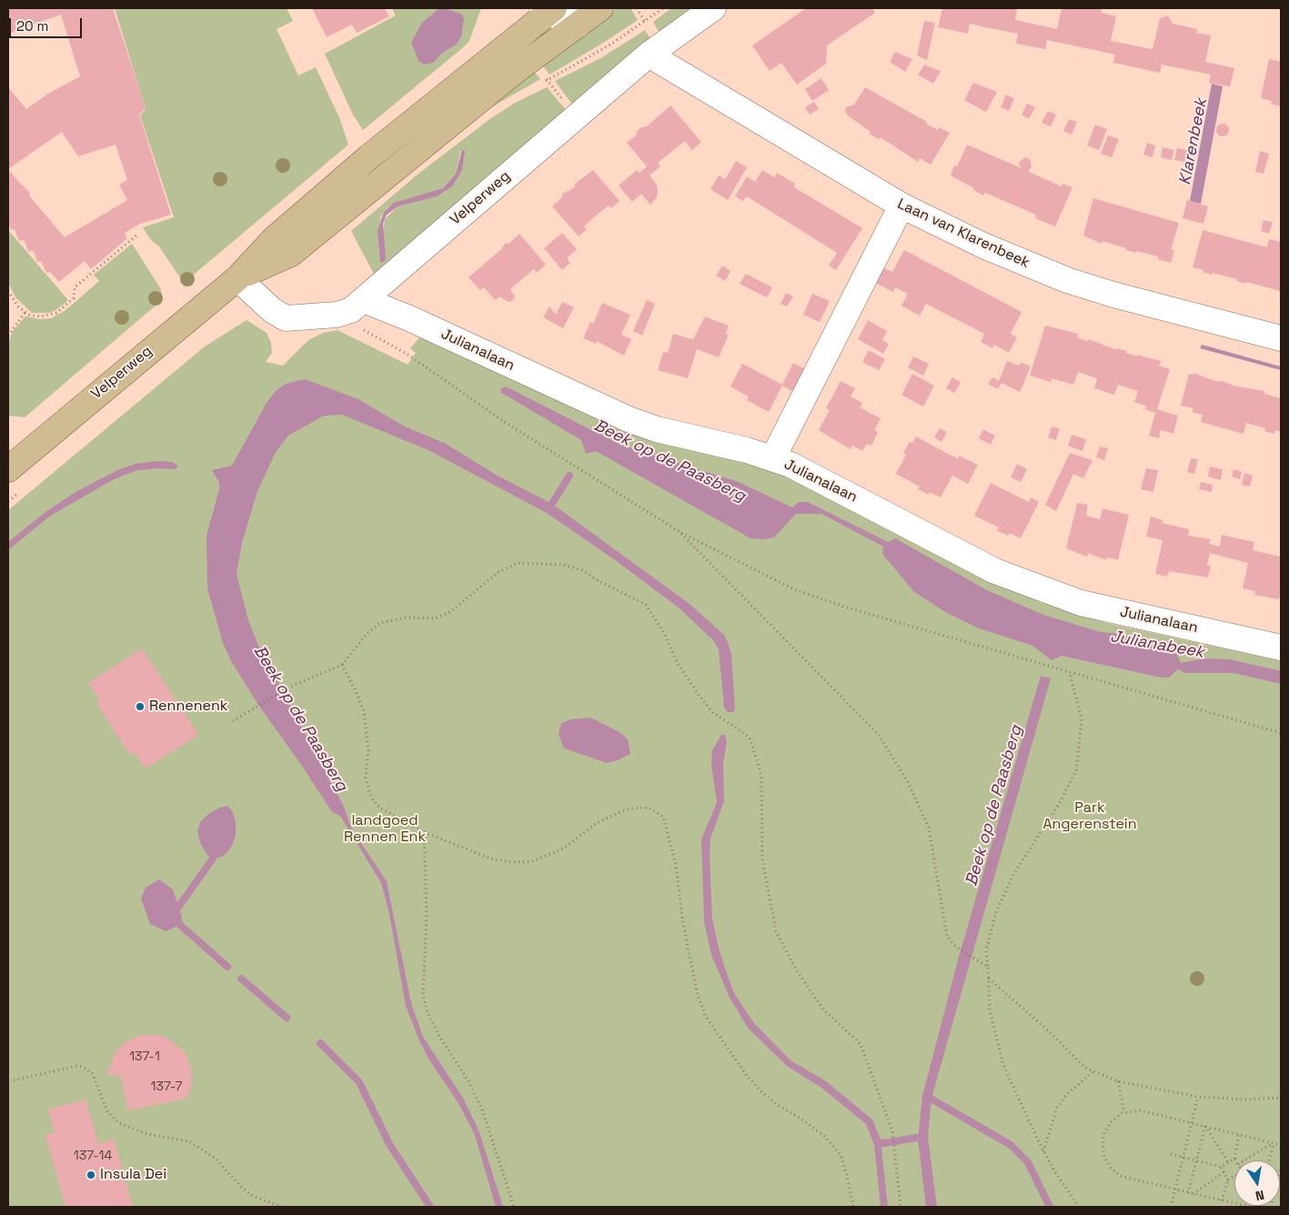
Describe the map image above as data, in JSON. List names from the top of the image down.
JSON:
{
  "streets": {
    "main road": ["Velperweg"],
    "street": ["Laan van Klarenbeek", "Julianalaan"]
  },
  "crossings": [
    ["Velperweg", "Laan van Klarenbeek"],
    ["Velperweg", "Julianalaan"]
  ],
  "water": ["Klarenbeek", "Beek op de Paasberg", "Julianabeek"],
  "parks": ["Park Angerenstein", "landgoed Rennen Enk"],
  "places": ["Rennenenk", "Insula Dei"],
  "house_numbers": ["137-1", "137-7", "137-14"],
  "scale_bar": "20 m",
  "north": "bottom"
}
